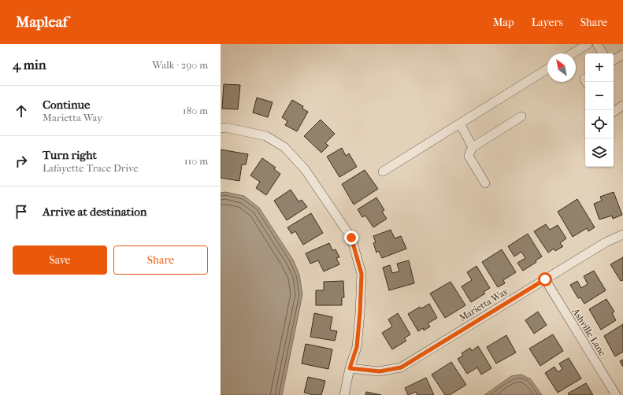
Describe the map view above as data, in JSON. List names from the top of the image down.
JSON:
{
  "streets": {
    "street": ["Marietta Way", "Ashville Lane"]
  },
  "crossings": [
    ["Marietta Way", "Ashville Lane"]
  ],
  "north": "top left",
  "page": {
    "header": "Mapleaf",
    "nav": ["Map", "Layers", "Share"],
    "heading": ["4 min", "Walk · 290 m"],
    "map_buttons": ["+", "−"],
    "list": [
      ["Continue", "Marietta Way", "180 m"],
      ["Turn right", "Lafayette Trace Drive", "110 m"],
      "Arrive at destination"
    ],
    "buttons": ["Save", "Share"]
  }
}
